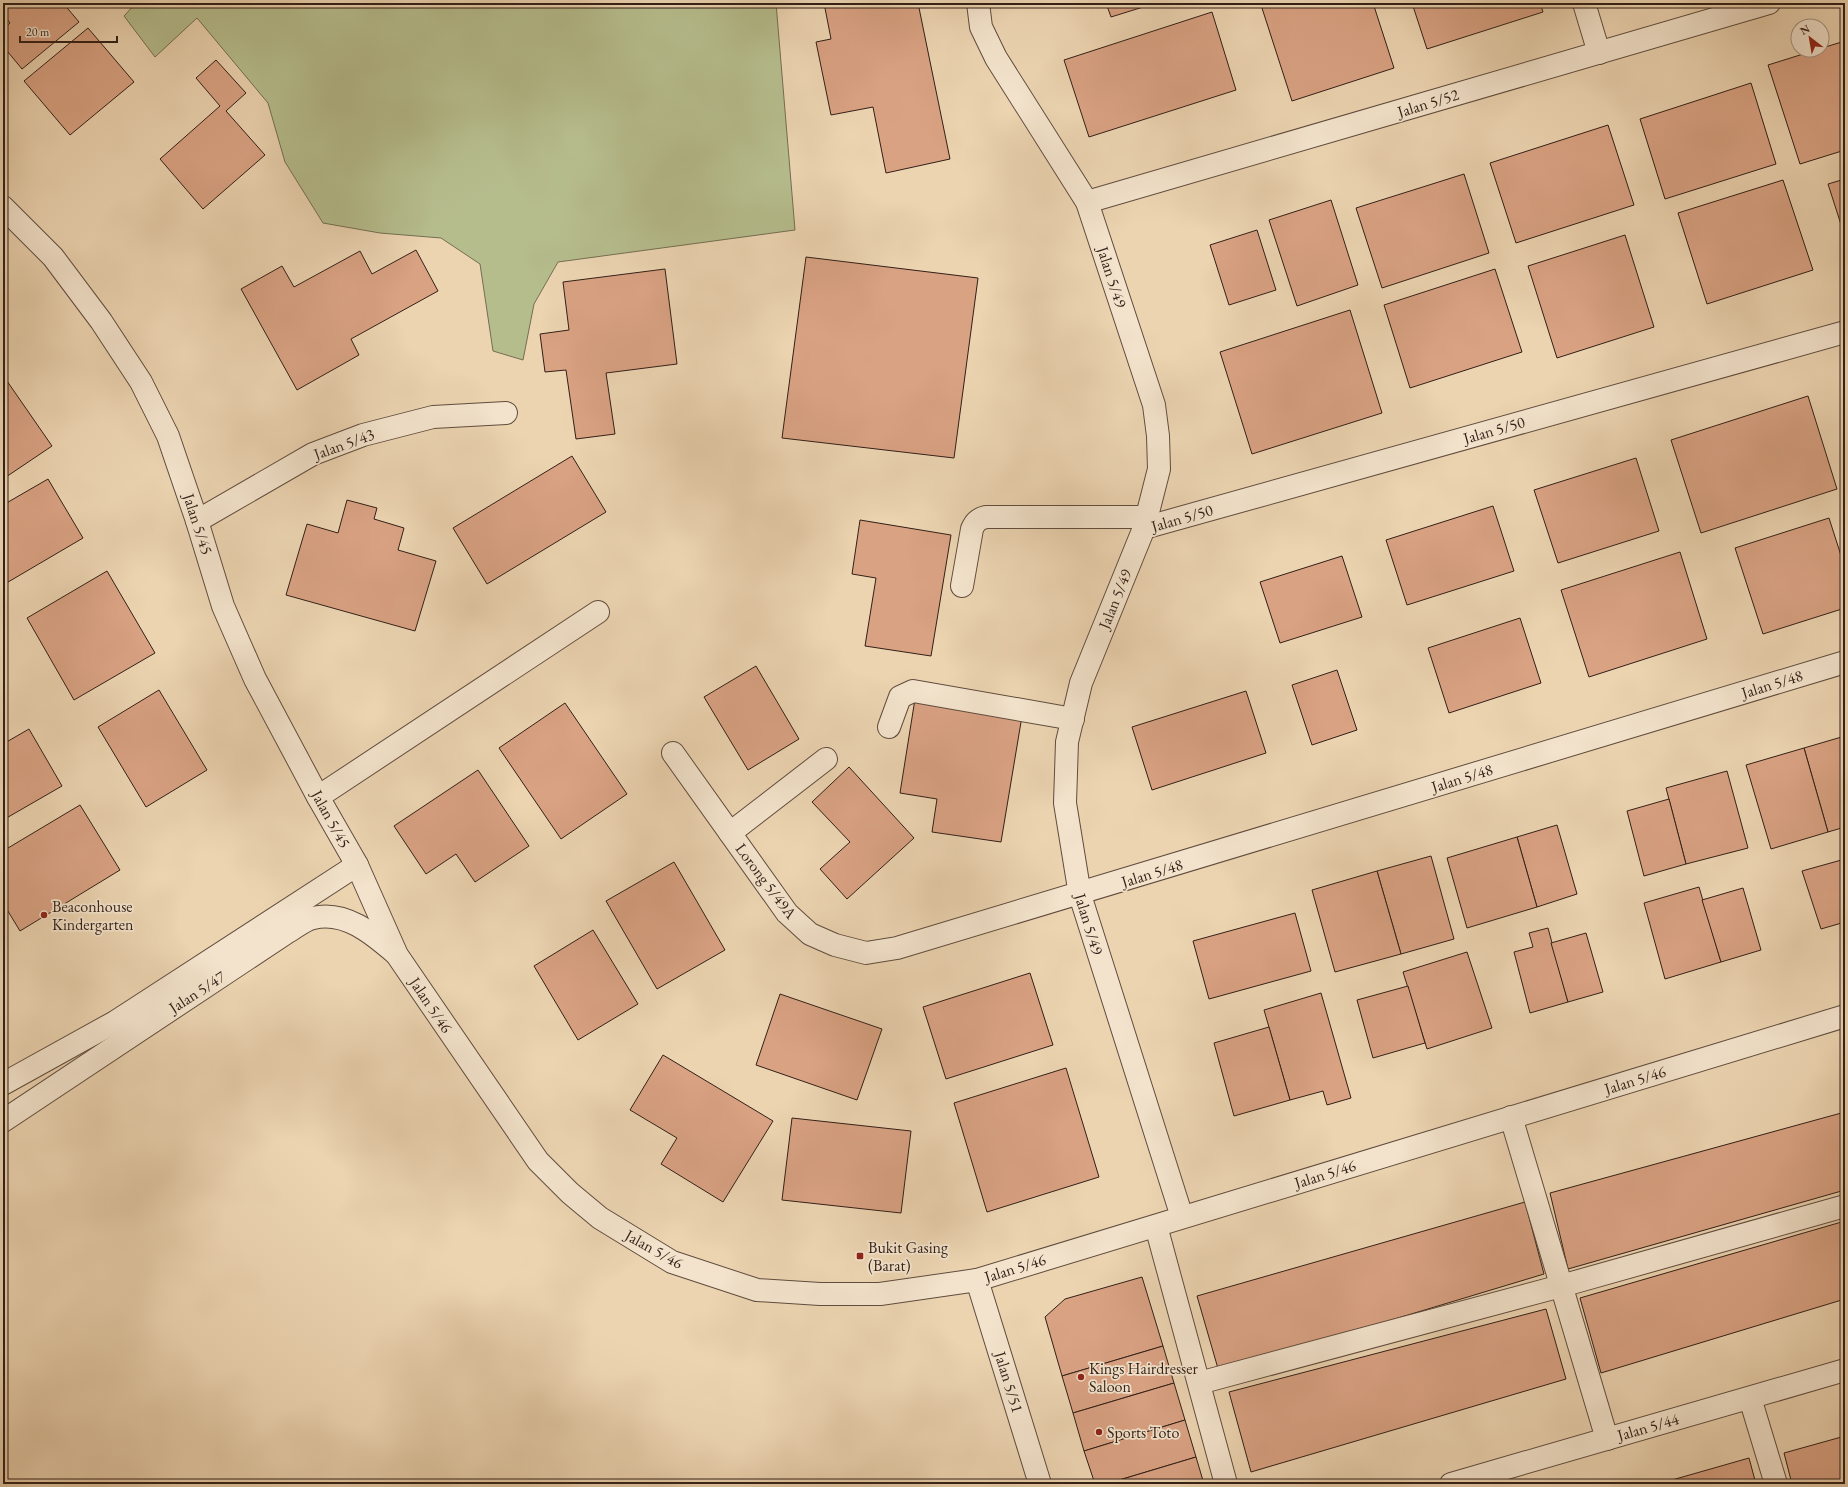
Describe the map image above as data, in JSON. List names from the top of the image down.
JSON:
{
  "streets": {
    "street": [
      "Jalan 5/52",
      "Jalan 5/49",
      "Jalan 5/50",
      "Jalan 5/43",
      "Jalan 5/45",
      "Jalan 5/48",
      "Lorong 5/49A",
      "Jalan 5/47",
      "Jalan 5/46",
      "Jalan 5/51",
      "Jalan 5/44"
    ]
  },
  "crossings": [
    ["Jalan 5/52", "Jalan 5/49"],
    ["Jalan 5/49", "Jalan 5/50"],
    ["Jalan 5/49", "Jalan 5/48"],
    ["Jalan 5/49", "Lorong 5/49A"],
    ["Jalan 5/49", "Jalan 5/46"],
    ["Jalan 5/43", "Jalan 5/45"],
    ["Jalan 5/45", "Jalan 5/47"],
    ["Jalan 5/45", "Jalan 5/46"],
    ["Jalan 5/48", "Lorong 5/49A"],
    ["Jalan 5/47", "Jalan 5/46"],
    ["Jalan 5/46", "Jalan 5/51"]
  ],
  "places": {
    "other": ["Beaconhouse Kindergarten", "Kings Hairdresser Saloon", "Sports Toto"],
    "transit": ["Bukit Gasing (Barat)"]
  },
  "scale_bar": "20 m",
  "north": "top left"
}
